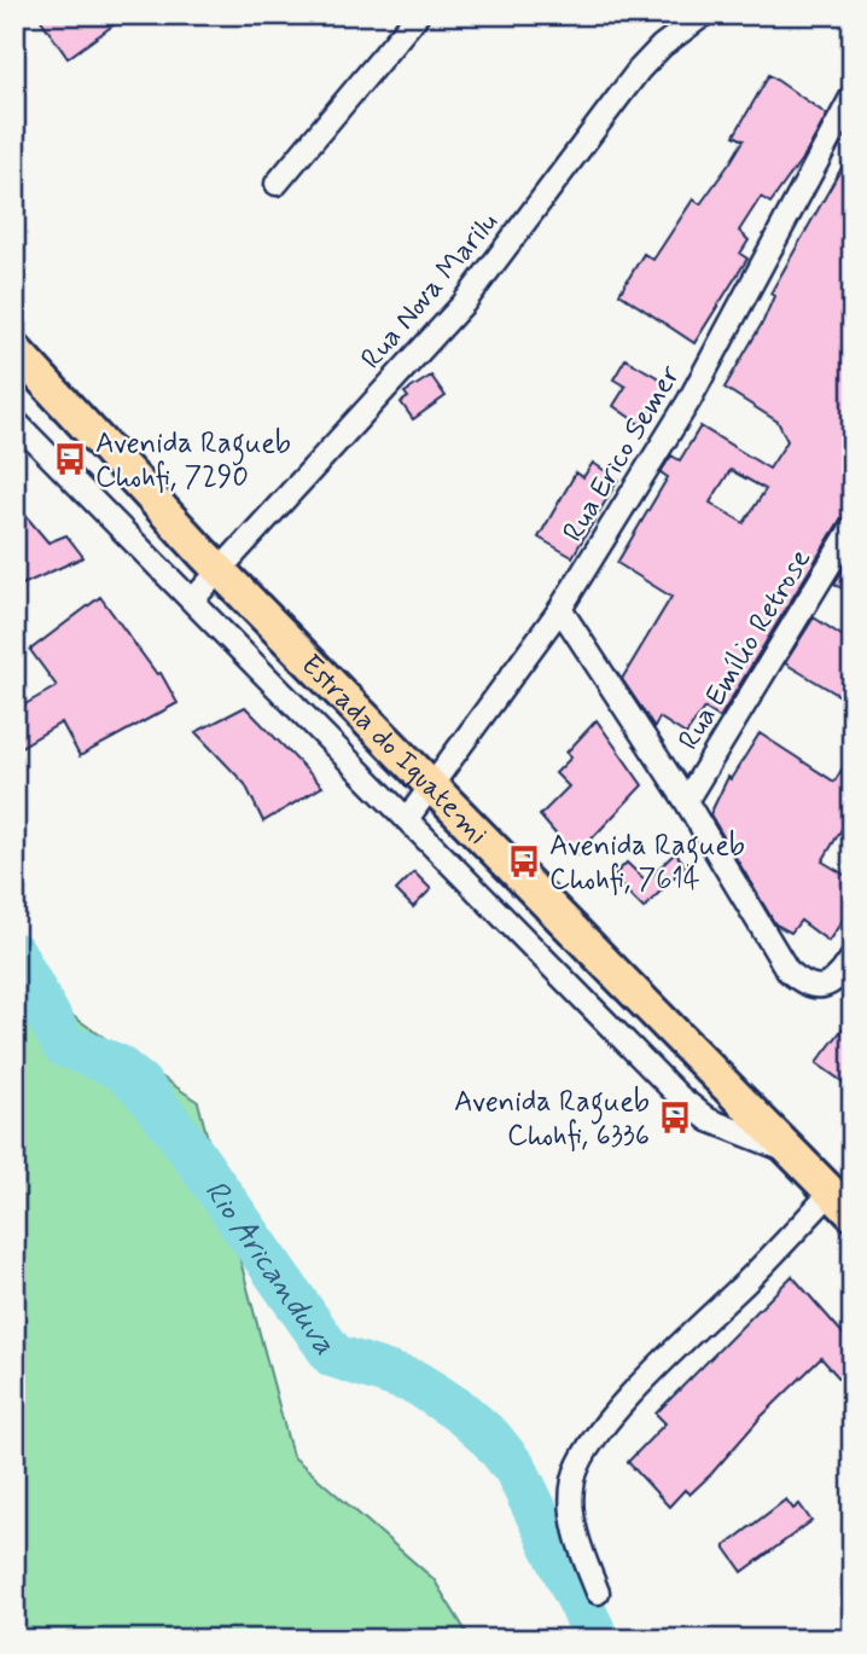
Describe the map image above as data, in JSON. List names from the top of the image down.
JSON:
{
  "streets": {
    "main road": ["Estrada do Iguatemi"],
    "street": ["Rua Nova Marilu", "Rua Erico Semer", "Rua Emílio Retrose"]
  },
  "crossings": [
    ["Rua Nova Marilu", "Estrada do Iguatemi"],
    ["Rua Erico Semer", "Estrada do Iguatemi"]
  ],
  "water": ["Rio Aricanduva"],
  "places": {
    "bus stop": ["Avenida Ragueb Chohfi, 7290", "Avenida Ragueb Chohfi, 7614", "Avenida Ragueb Chohfi, 6336"]
  }
}
